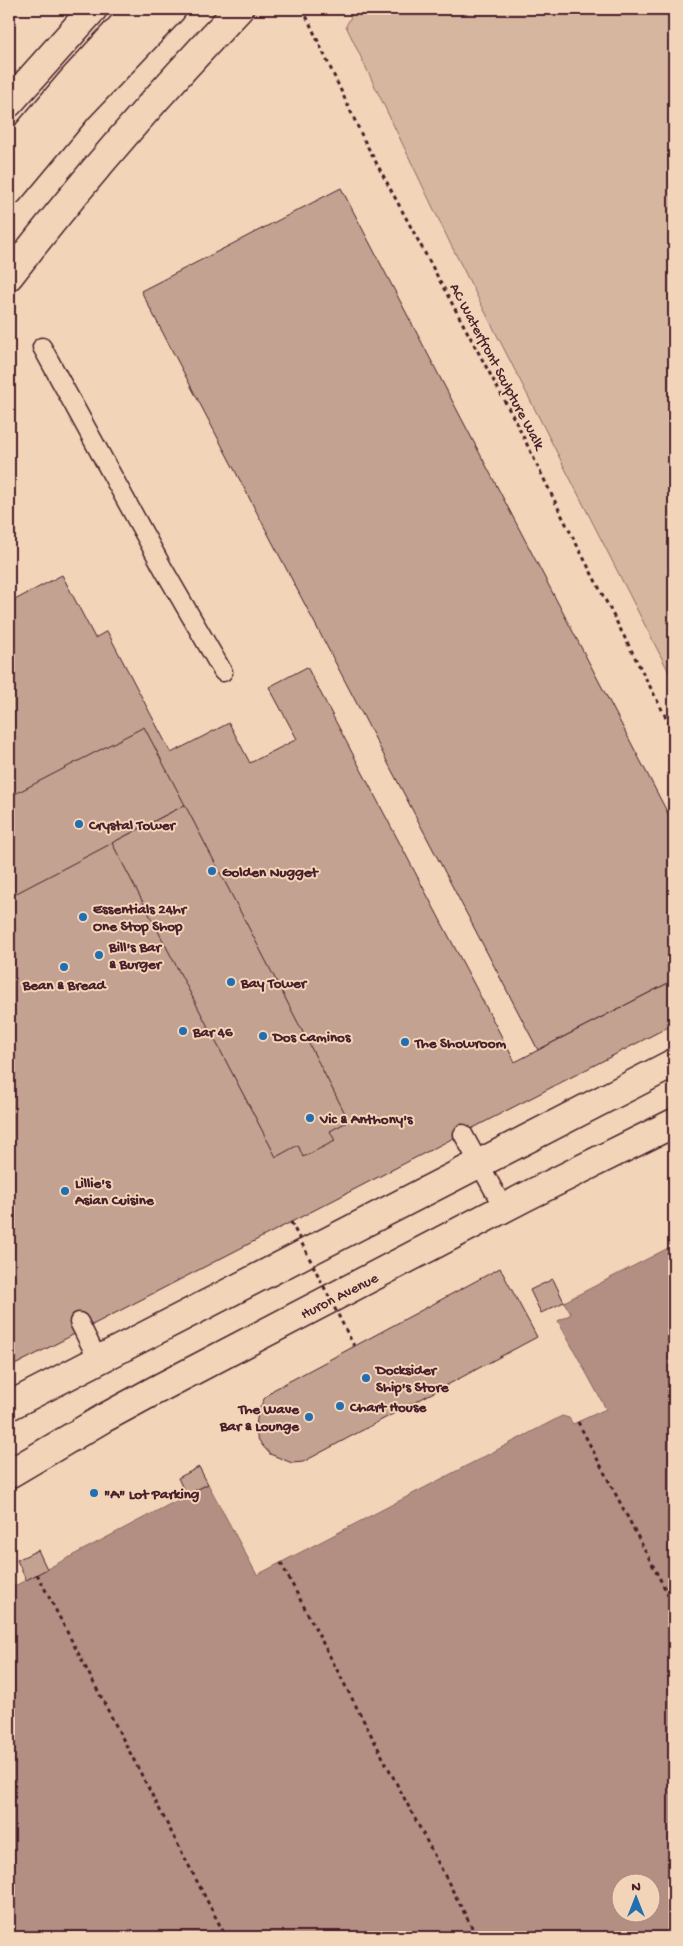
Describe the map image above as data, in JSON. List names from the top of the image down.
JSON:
{
  "streets": {
    "street": ["Huron Avenue"],
    "path": ["AC Waterfront Sculpture Walk"]
  },
  "places": [
    "Crystal Tower",
    "Golden Nugget",
    "Essentials 24hr One Stop Shop",
    "Bill's Bar & Burger",
    "Bean & Bread",
    "Bay Tower",
    "Bar 46",
    "Dos Caminos",
    "The Showroom",
    "Vic & Anthony's",
    "Lillie's Asian Cuisine",
    "Docksider Ship's Store",
    "Chart House",
    "The Wave Bar & Lounge",
    "\"A\" Lot Parking"
  ],
  "north": "top"
}
